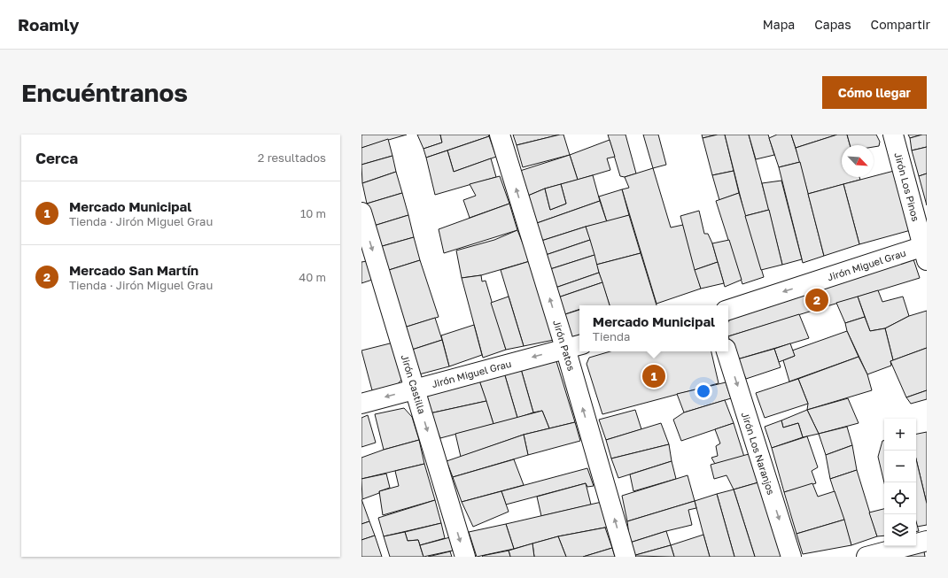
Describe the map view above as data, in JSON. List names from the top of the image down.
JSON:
{
  "streets": {
    "street": [
      "Jirón Los Pinos",
      "Jirón Miguel Grau",
      "Jirón Patos",
      "Jirón Castilla",
      "Jirón Los Naranjos"
    ]
  },
  "crossings": [
    ["Jirón Los Pinos", "Jirón Miguel Grau"],
    ["Jirón Miguel Grau", "Jirón Patos"],
    ["Jirón Miguel Grau", "Jirón Castilla"]
  ],
  "one_way": [
    "Jirón Miguel Grau",
    "Jirón Patos",
    "Jirón Castilla",
    "Jirón Los Naranjos"
  ],
  "north": "bottom right",
  "page": {
    "header": "Roamly",
    "nav": ["Mapa", "Capas", "Compartir"],
    "buttons": "Cómo llegar",
    "title": "Encuéntranos",
    "heading": ["Cerca", "2 resultados"],
    "list": [
      {
        "mark": "1",
        "name": "Mercado Municipal",
        "note": "Tienda · Jirón Miguel Grau",
        "value": "10 m"
      },
      {
        "mark": "2",
        "name": "Mercado San Martín",
        "note": "Tienda · Jirón Miguel Grau",
        "value": "40 m"
      }
    ],
    "pins": ["2", "1"],
    "popup": ["Mercado Municipal", "Tienda"],
    "map_buttons": ["+", "−"]
  }
}
